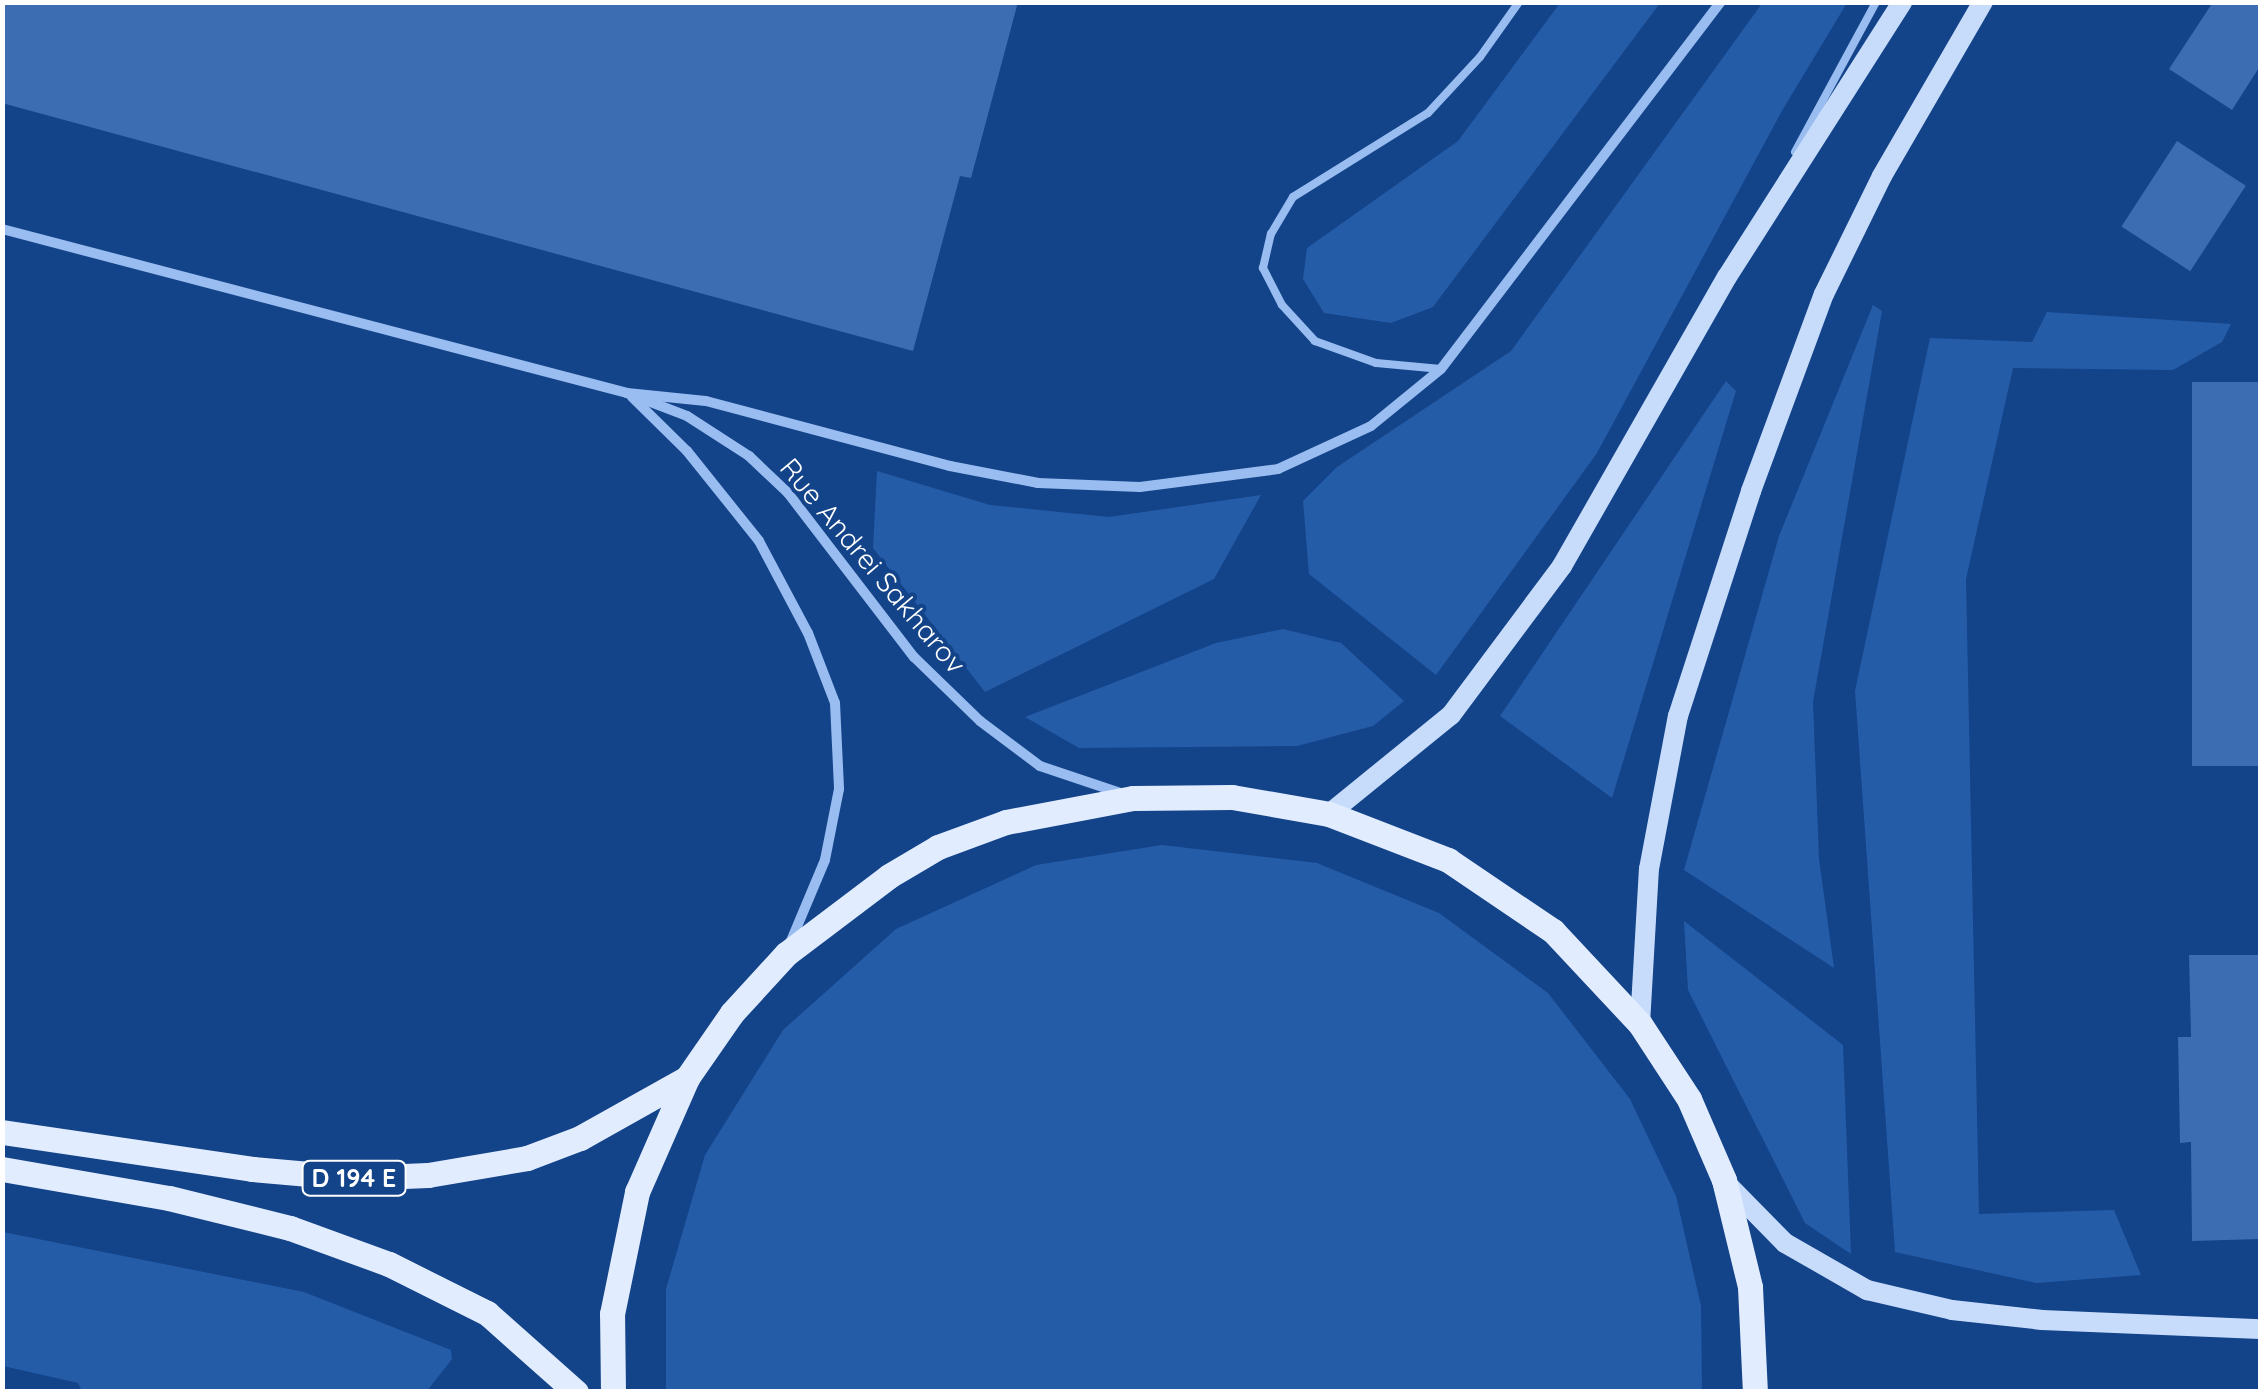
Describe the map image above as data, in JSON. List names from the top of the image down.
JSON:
{
  "streets": {
    "main road": ["D 194 E"],
    "street": ["Rue Andrei Sakharov"]
  }
}
